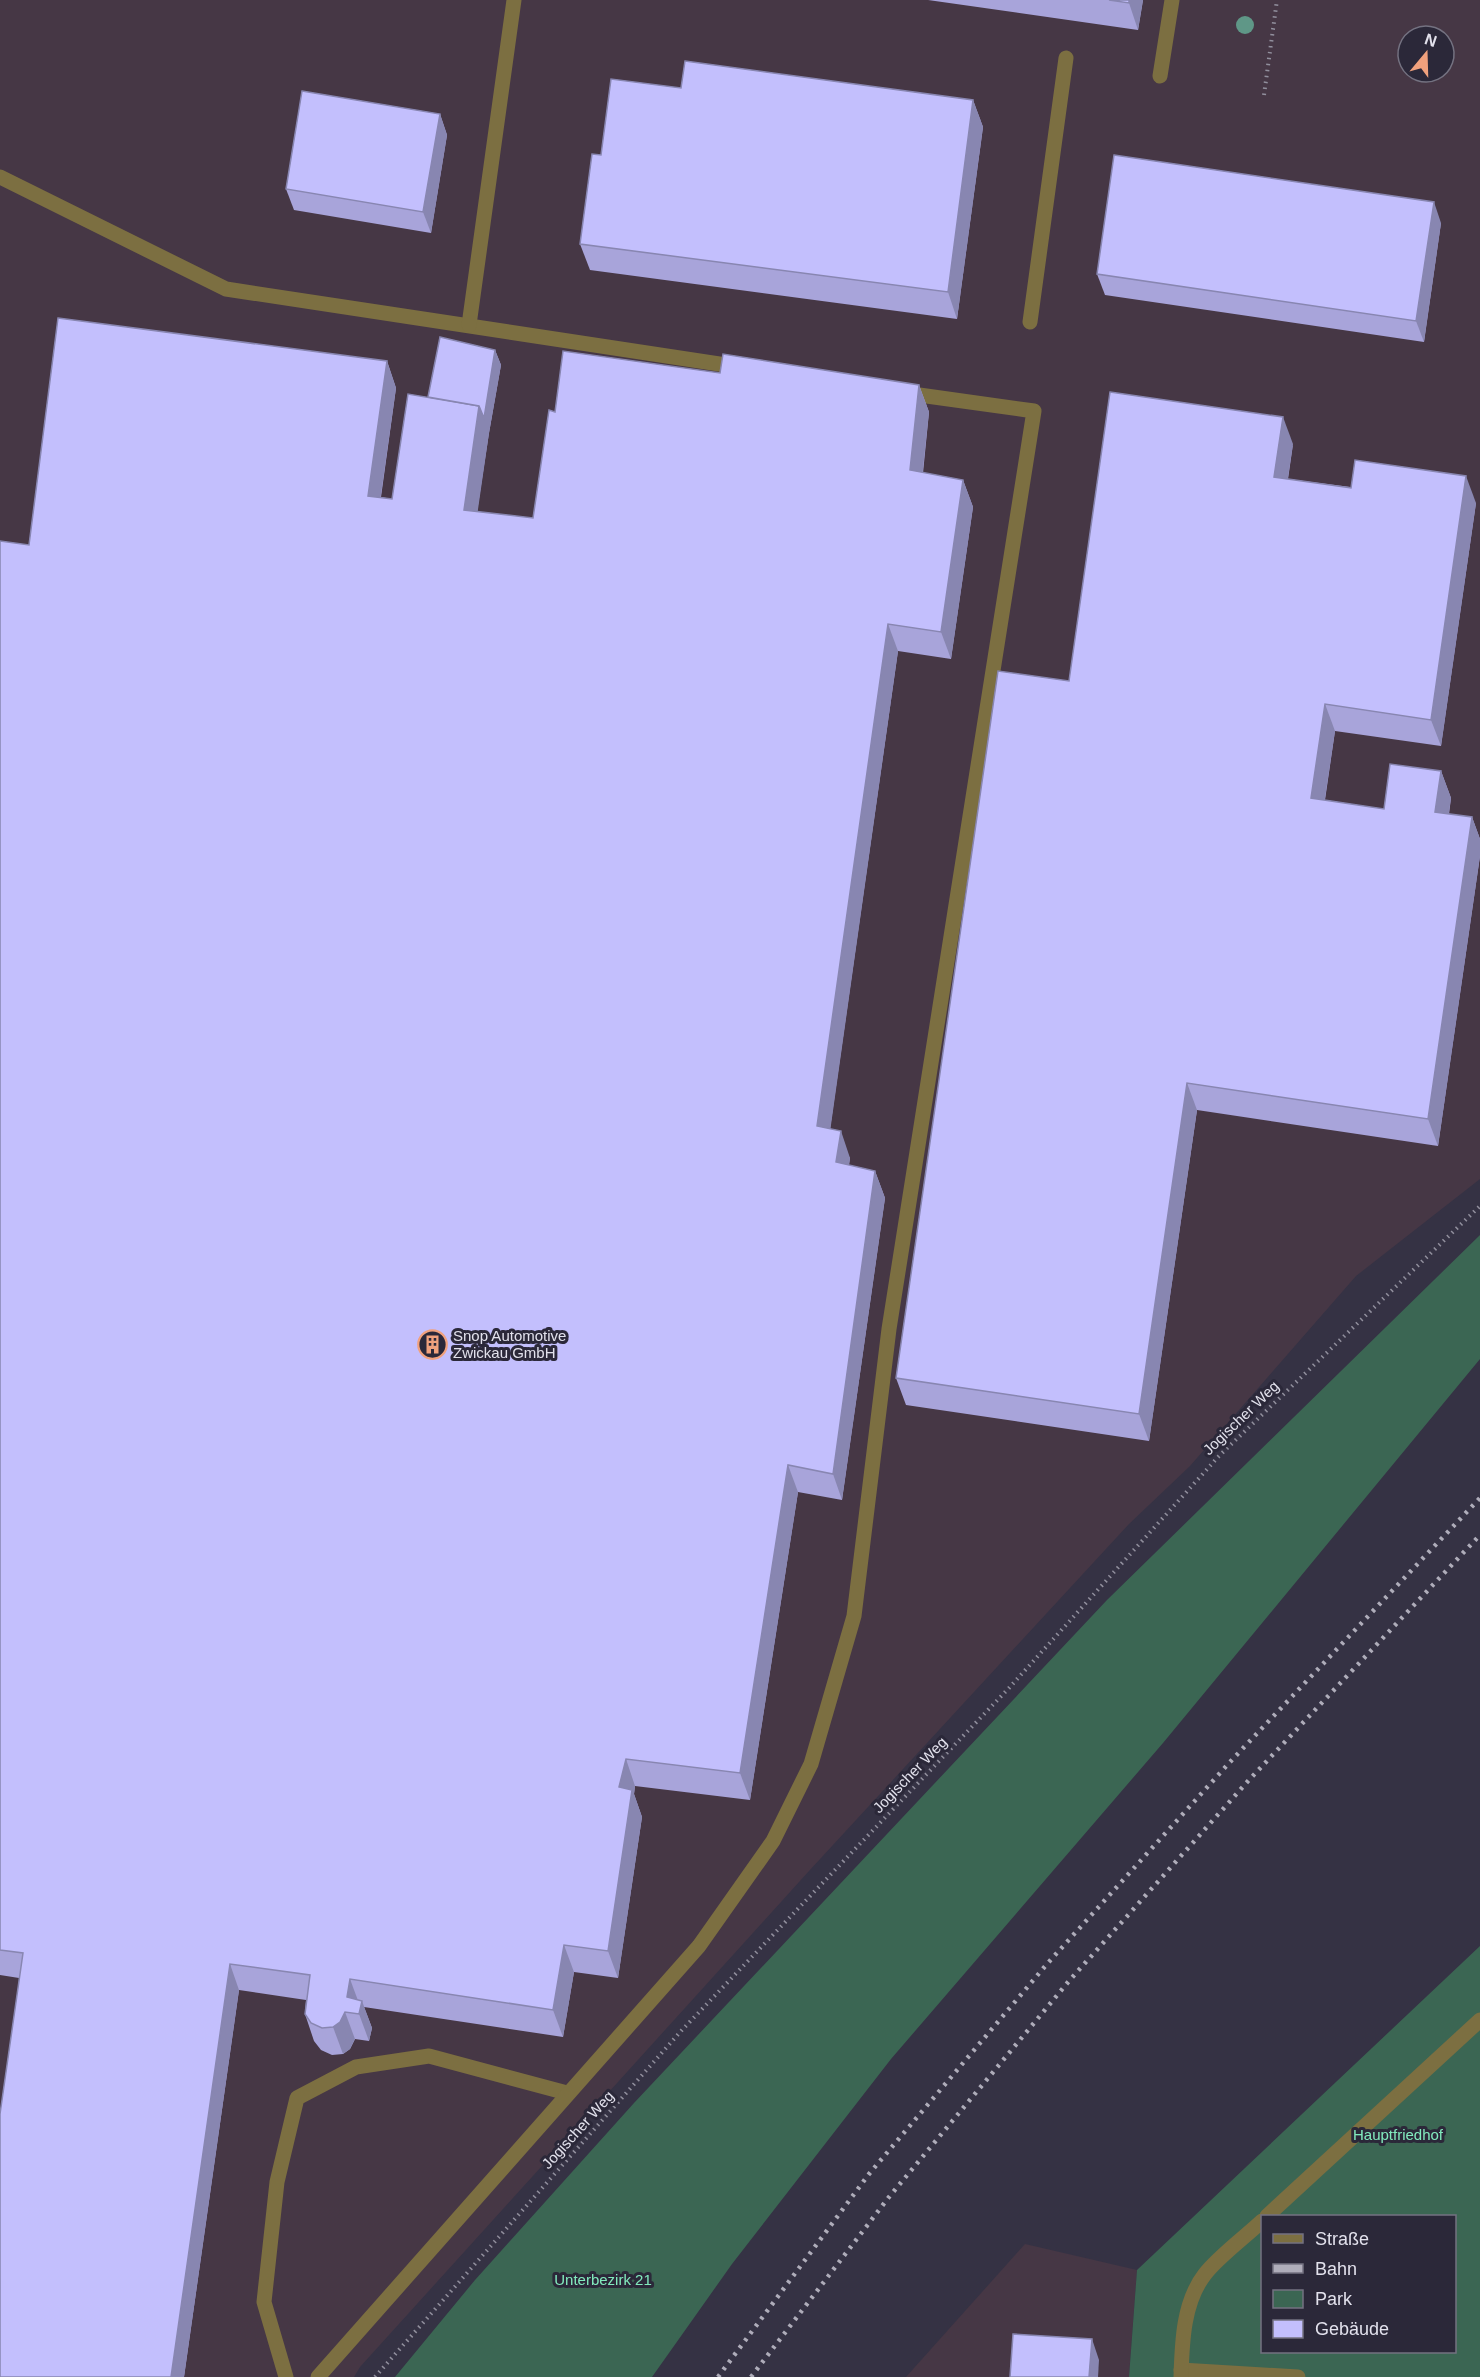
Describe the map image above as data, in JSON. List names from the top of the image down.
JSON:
{
  "streets": {
    "path": ["Jogischer Weg"]
  },
  "parks": ["Hauptfriedhof", "Unterbezirk 21"],
  "places": {
    "building": ["Snop Automotive Zwickau GmbH"]
  },
  "legend": [
    "Straße",
    "Bahn",
    "Park",
    "Gebäude"
  ],
  "north": "top"
}
